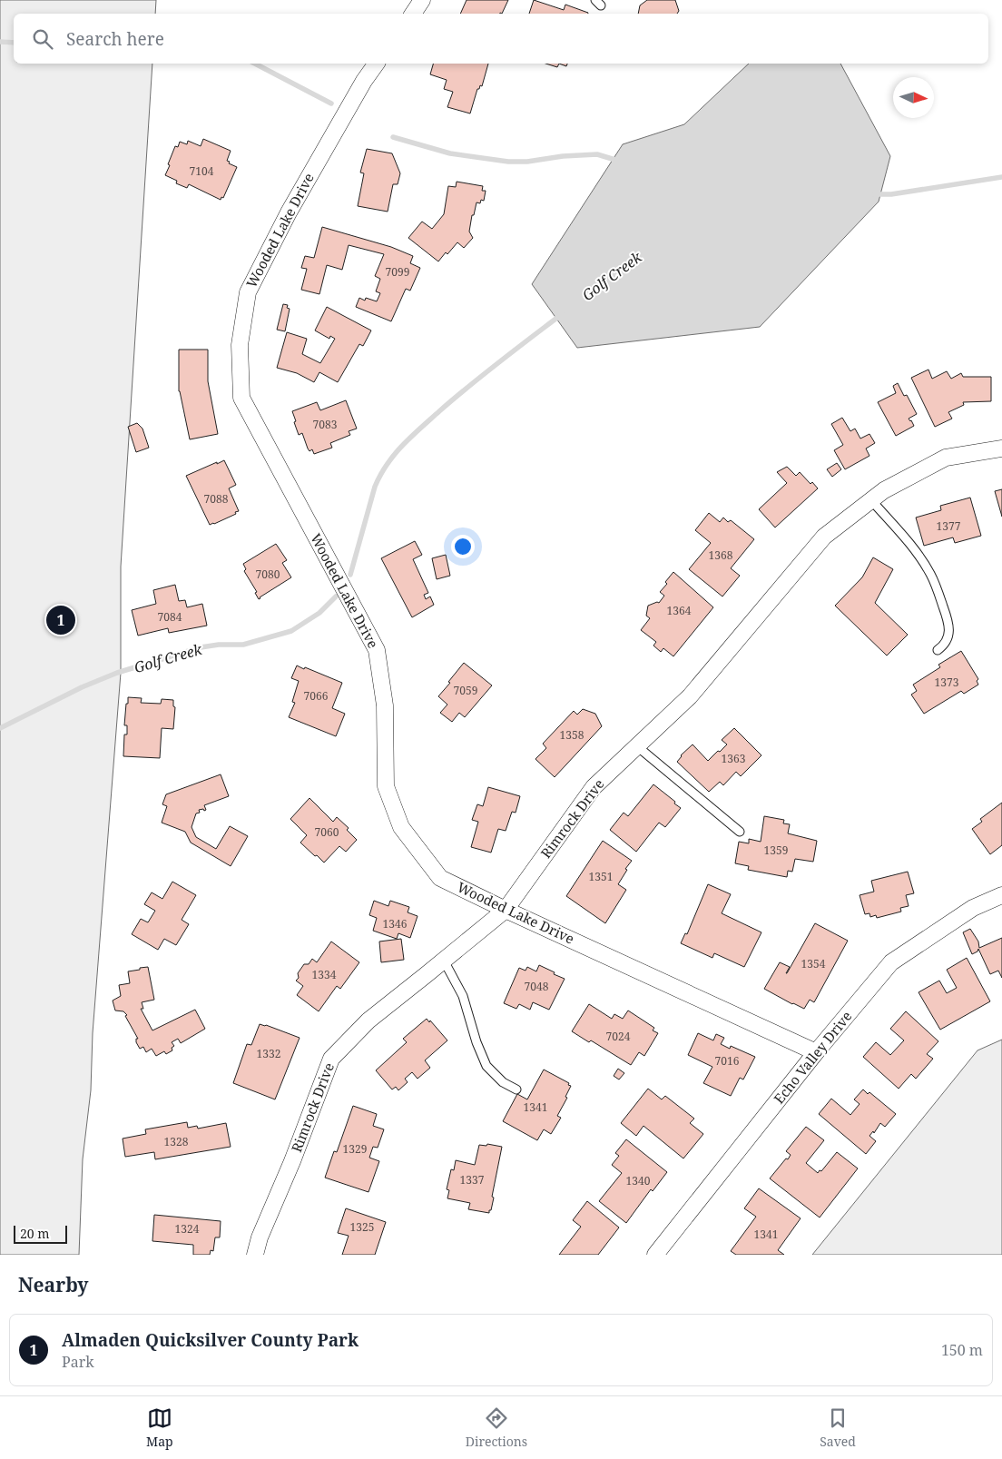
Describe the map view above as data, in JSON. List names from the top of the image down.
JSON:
{
  "streets": {
    "street": ["Wooded Lake Drive", "Rimrock Drive", "Echo Valley Drive"]
  },
  "crossings": [
    ["Wooded Lake Drive", "Rimrock Drive"],
    ["Wooded Lake Drive", "Echo Valley Drive"]
  ],
  "water": ["Golf Creek"],
  "house_numbers": [
    "7104",
    "7099",
    "7083",
    "7088",
    "1377",
    "1368",
    "7080",
    "1364",
    "7084",
    "1373",
    "7059",
    "7066",
    "1358",
    "1363",
    "7060",
    "1359",
    "1351",
    "1346",
    "1354",
    "1334",
    "7048",
    "7024",
    "1332",
    "7016",
    "1341",
    "1328",
    "1329",
    "1337",
    "1340",
    "1325",
    "1324",
    "1341"
  ],
  "scale_bar": "20 m",
  "north": "right",
  "page": {
    "search": "Search here",
    "pins": "1",
    "scale": "20 m",
    "heading": "Nearby",
    "list": [
      {
        "mark": "1",
        "name": "Almaden Quicksilver County Park",
        "note": "Park",
        "value": "150 m"
      }
    ],
    "nav": ["Map", "Directions", "Saved"]
  }
}
